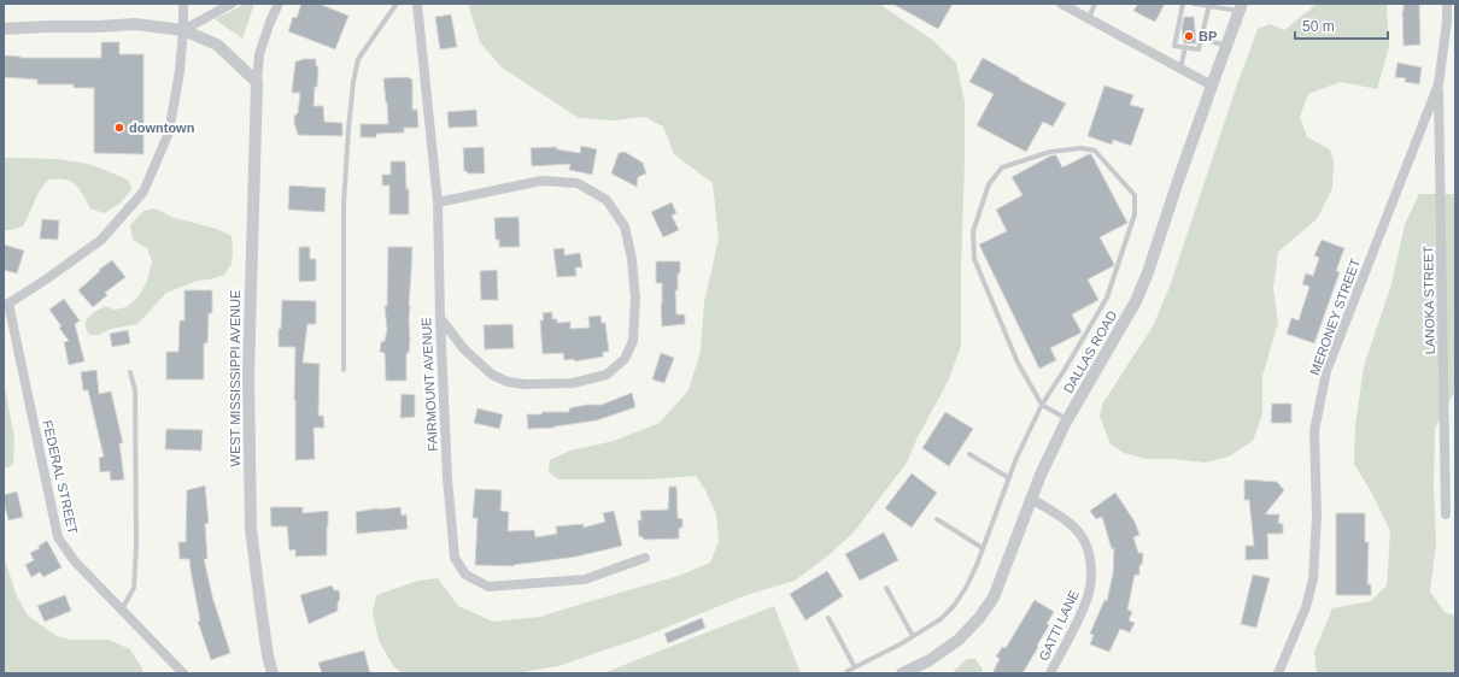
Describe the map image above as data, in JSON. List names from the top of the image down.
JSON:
{
  "streets": {
    "street": [
      "LANOKA STREET",
      "MERONEY STREET",
      "DALLAS ROAD",
      "WEST MISSISSIPPI AVENUE",
      "FAIRMOUNT AVENUE",
      "FEDERAL STREET",
      "GATTI LANE"
    ]
  },
  "crossings": [
    ["LANOKA STREET", "MERONEY STREET"],
    ["DALLAS ROAD", "GATTI LANE"]
  ],
  "places": ["BP", "downtown"],
  "scale_bar": "50 m"
}
